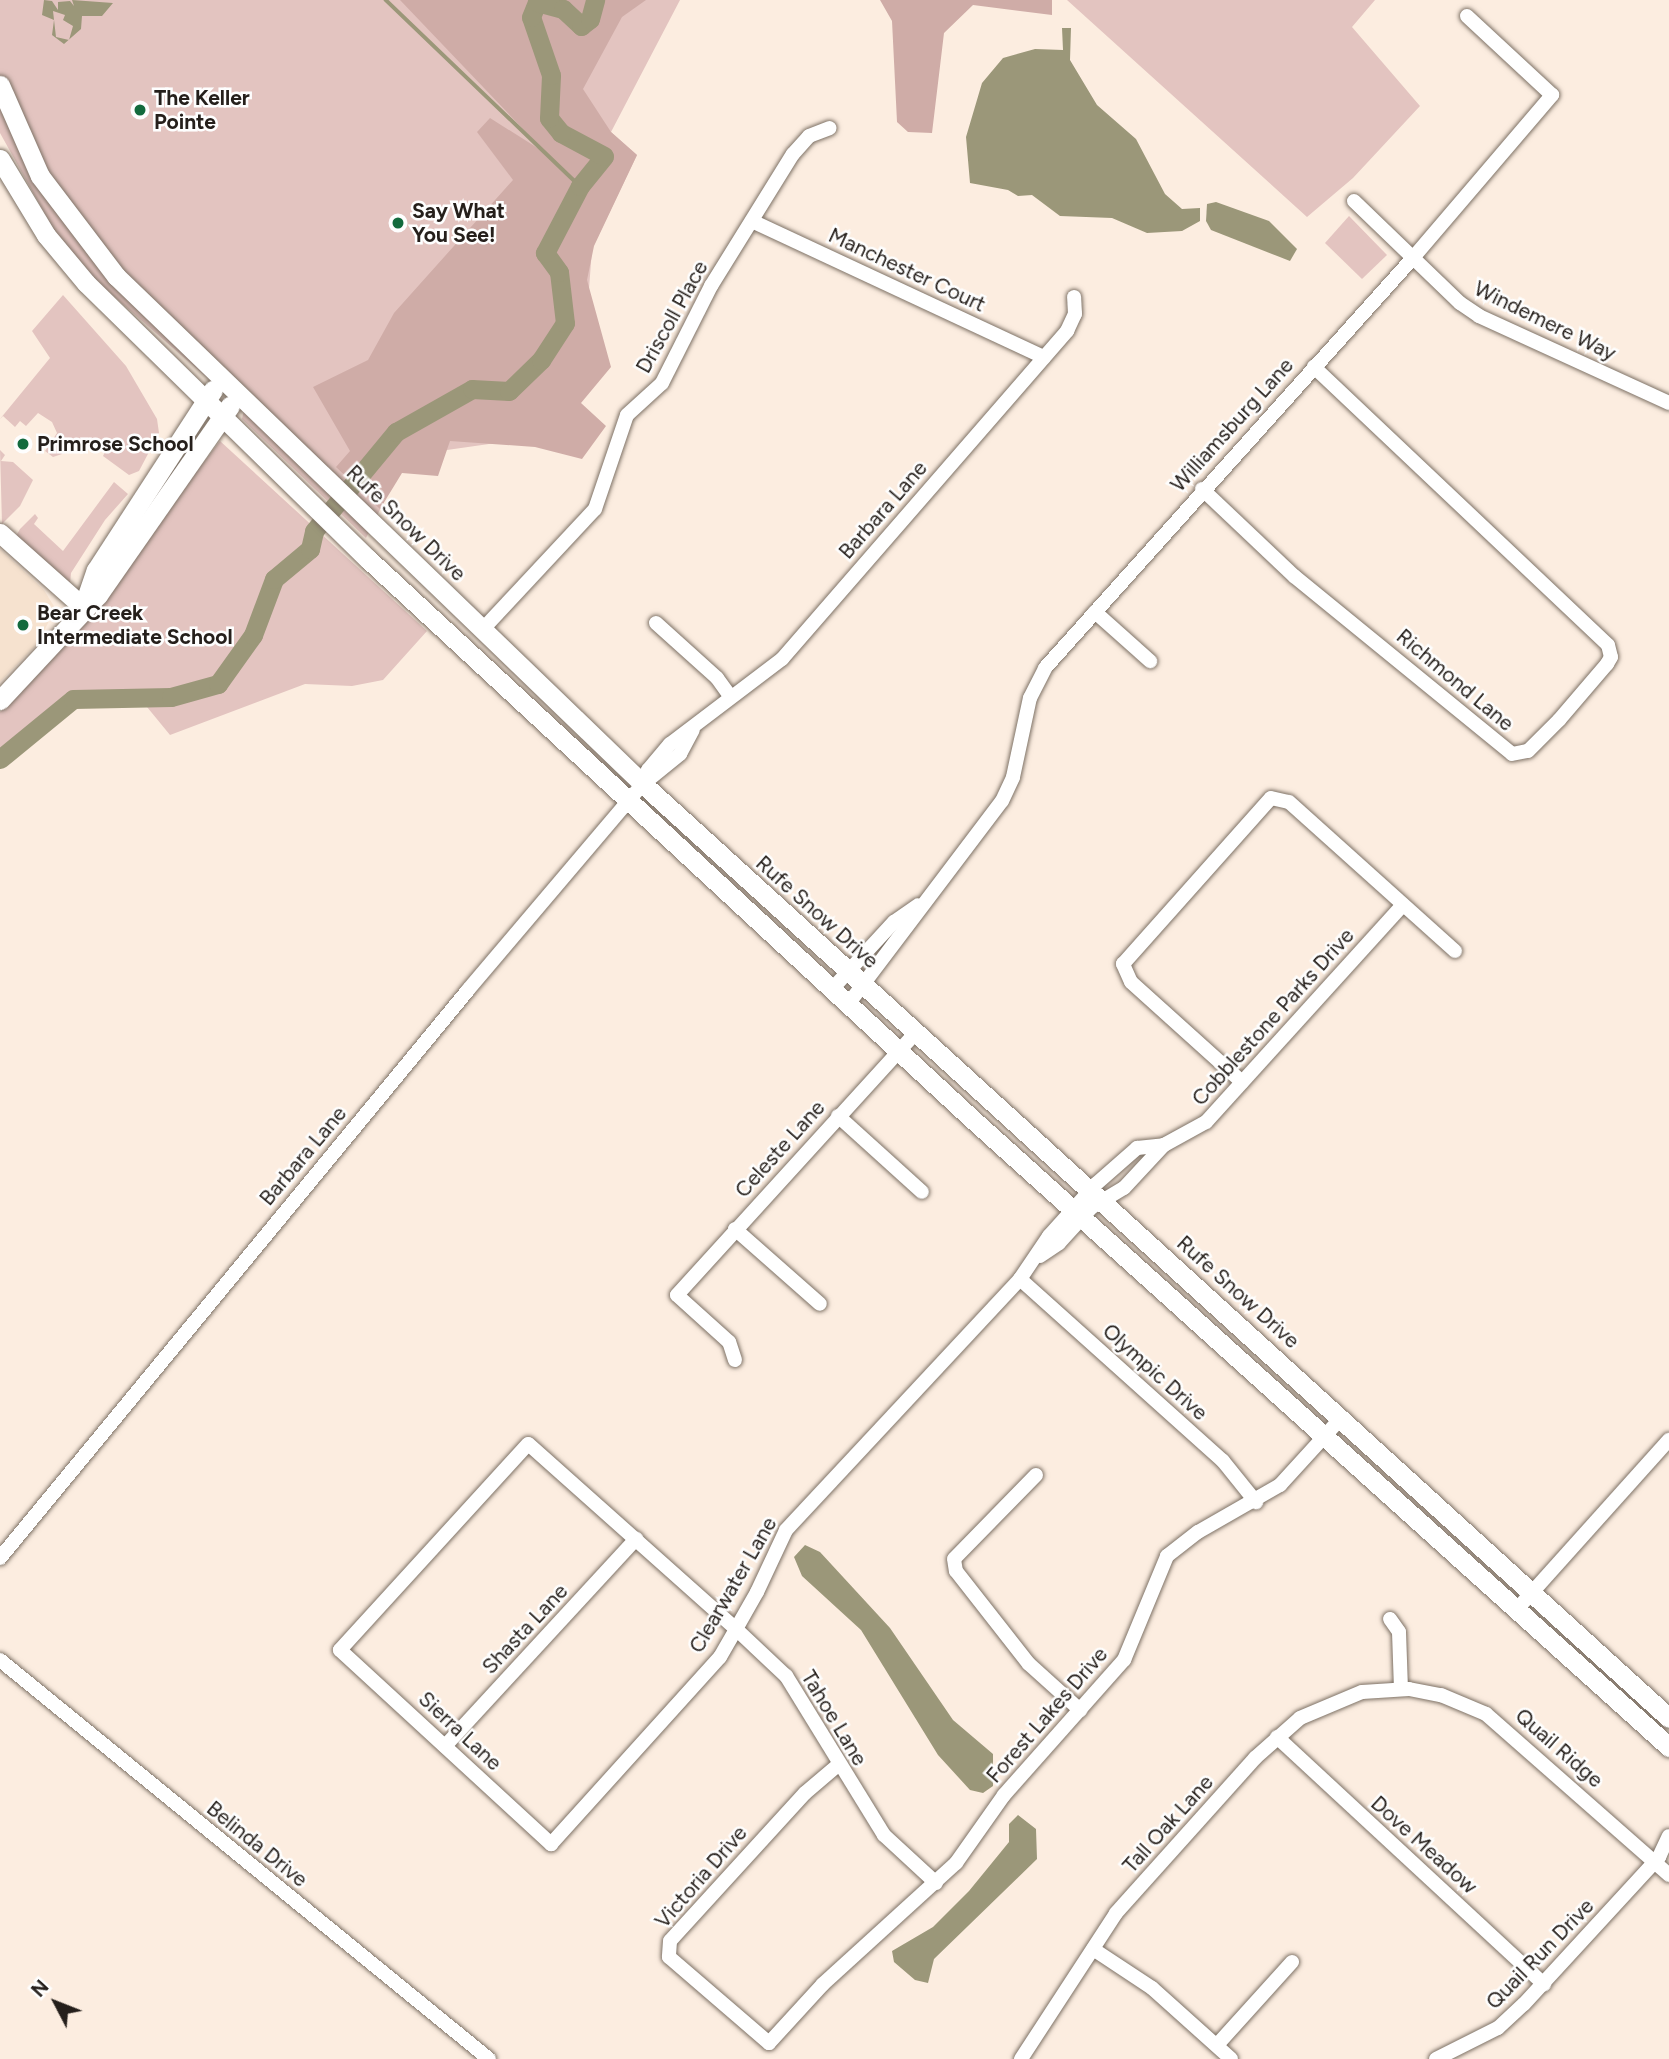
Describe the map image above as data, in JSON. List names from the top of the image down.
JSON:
{
  "streets": {
    "main road": ["Rufe Snow Drive"],
    "street": [
      "Manchester Court",
      "Driscoll Place",
      "Windemere Way",
      "Williamsburg Lane",
      "Barbara Lane",
      "Richmond Lane",
      "Cobblestone Parks Drive",
      "Celeste Lane",
      "Olympic Drive",
      "Clearwater Lane",
      "Shasta Lane",
      "Forest Lakes Drive",
      "Tahoe Lane",
      "Sierra Lane",
      "Quail Ridge",
      "Tall Oak Lane",
      "Belinda Drive",
      "Dove Meadow",
      "Victoria Drive",
      "Quail Run Drive"
    ]
  },
  "crossings": [
    ["Manchester Court", "Driscoll Place"],
    ["Manchester Court", "Barbara Lane"],
    ["Driscoll Place", "Rufe Snow Drive"],
    ["Windemere Way", "Williamsburg Lane"],
    ["Williamsburg Lane", "Rufe Snow Drive"],
    ["Williamsburg Lane", "Richmond Lane"],
    ["Barbara Lane", "Rufe Snow Drive"],
    ["Rufe Snow Drive", "Cobblestone Parks Drive"],
    ["Rufe Snow Drive", "Celeste Lane"],
    ["Rufe Snow Drive", "Clearwater Lane"],
    ["Rufe Snow Drive", "Forest Lakes Drive"],
    ["Cobblestone Parks Drive", "Clearwater Lane"],
    ["Olympic Drive", "Clearwater Lane"],
    ["Olympic Drive", "Forest Lakes Drive"],
    ["Clearwater Lane", "Tahoe Lane"],
    ["Clearwater Lane", "Sierra Lane"],
    ["Shasta Lane", "Tahoe Lane"],
    ["Shasta Lane", "Sierra Lane"],
    ["Forest Lakes Drive", "Tahoe Lane"],
    ["Forest Lakes Drive", "Victoria Drive"],
    ["Tahoe Lane", "Sierra Lane"],
    ["Tahoe Lane", "Victoria Drive"],
    ["Quail Ridge", "Tall Oak Lane"],
    ["Quail Ridge", "Quail Run Drive"],
    ["Tall Oak Lane", "Dove Meadow"],
    ["Dove Meadow", "Quail Run Drive"]
  ],
  "places": [
    "The Keller Pointe",
    "Say What You See!",
    "Primrose School",
    "Bear Creek Intermediate School"
  ],
  "north": "top left"
}
